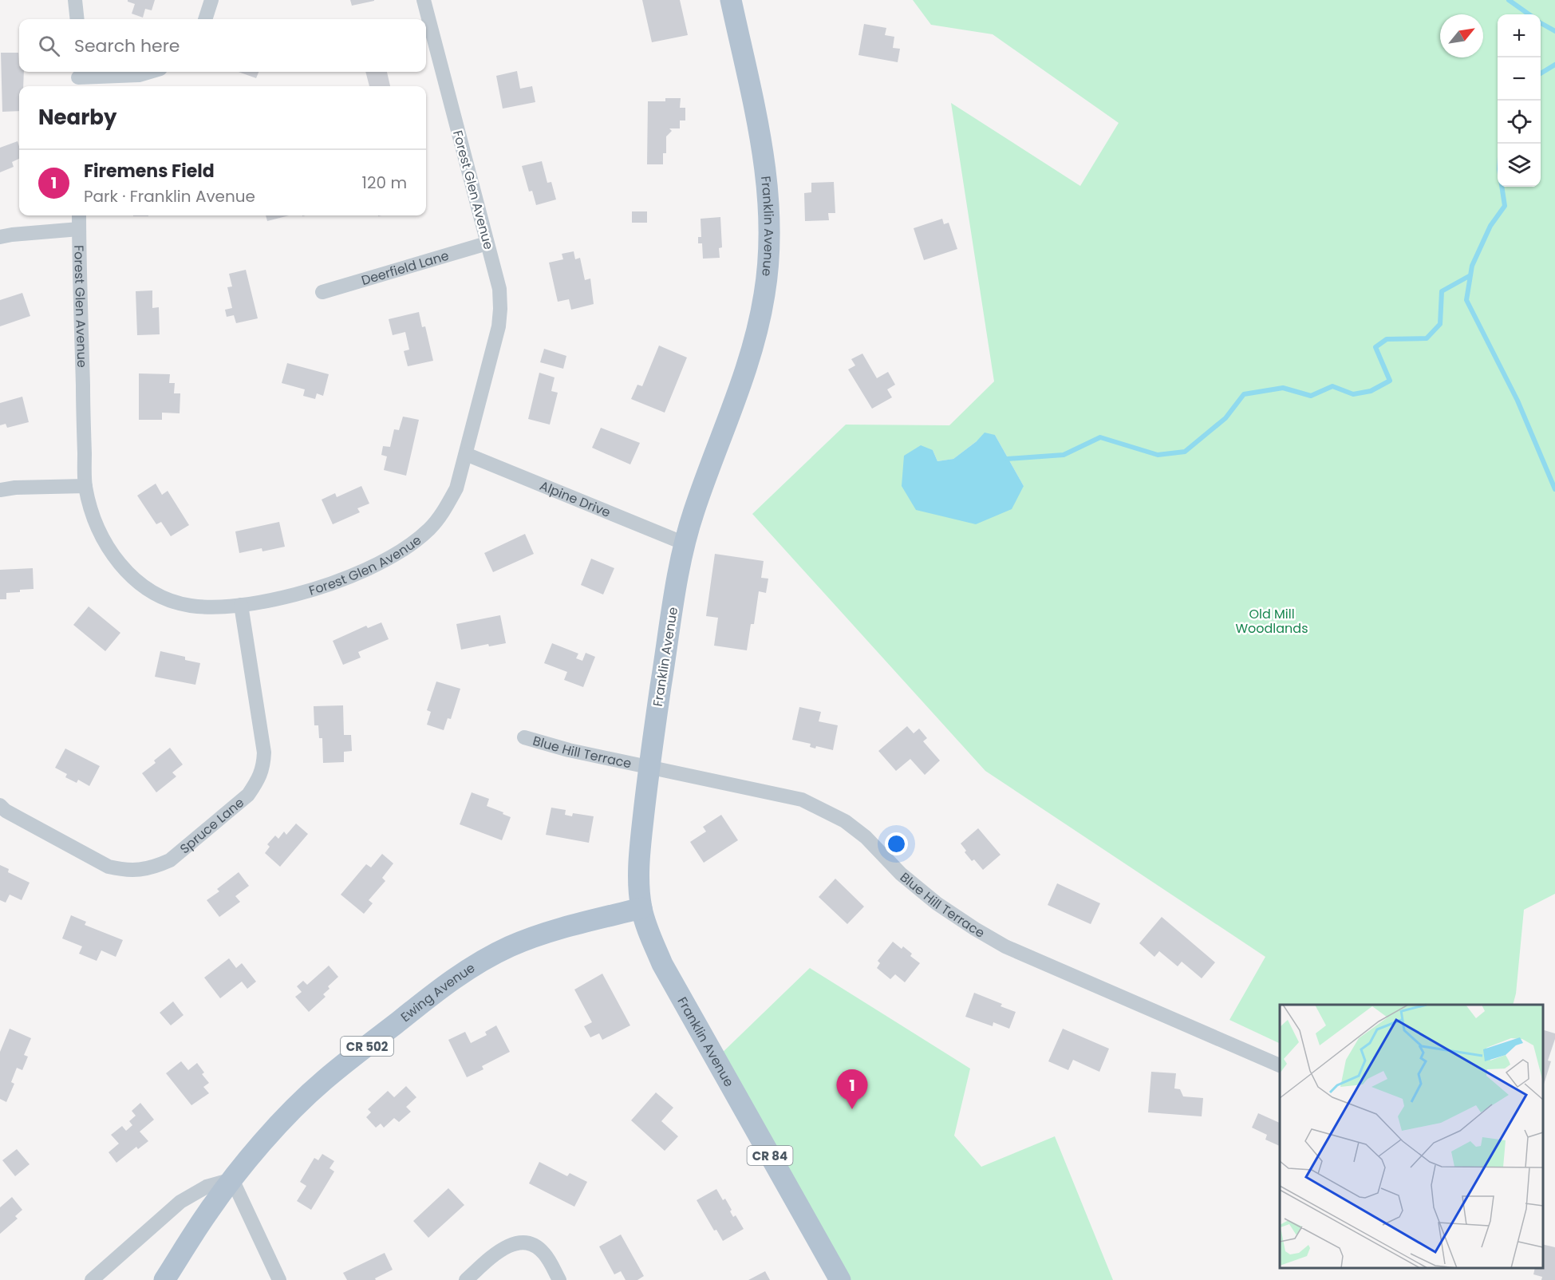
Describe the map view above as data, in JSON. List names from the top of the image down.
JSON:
{
  "streets": {
    "main road": [
      "Franklin Avenue",
      "Ewing Avenue",
      "CR 502",
      "CR 84"
    ],
    "street": [
      "Forest Glen Avenue",
      "Deerfield Lane",
      "Alpine Drive",
      "Blue Hill Terrace",
      "Spruce Lane"
    ]
  },
  "crossings": [
    ["Forest Glen Avenue", "Deerfield Lane"],
    ["Forest Glen Avenue", "Alpine Drive"],
    ["Forest Glen Avenue", "Spruce Lane"],
    ["Franklin Avenue", "Alpine Drive"],
    ["Franklin Avenue", "Blue Hill Terrace"],
    ["Franklin Avenue", "Ewing Avenue"]
  ],
  "parks": ["Old Mill Woodlands"],
  "north": "top right",
  "page": {
    "map_buttons": ["+", "−"],
    "search": "Search here",
    "heading": "Nearby",
    "list": [
      {
        "mark": "1",
        "name": "Firemens Field",
        "note": "Park · Franklin Avenue",
        "value": "120 m"
      }
    ],
    "pins": "1"
  }
}
